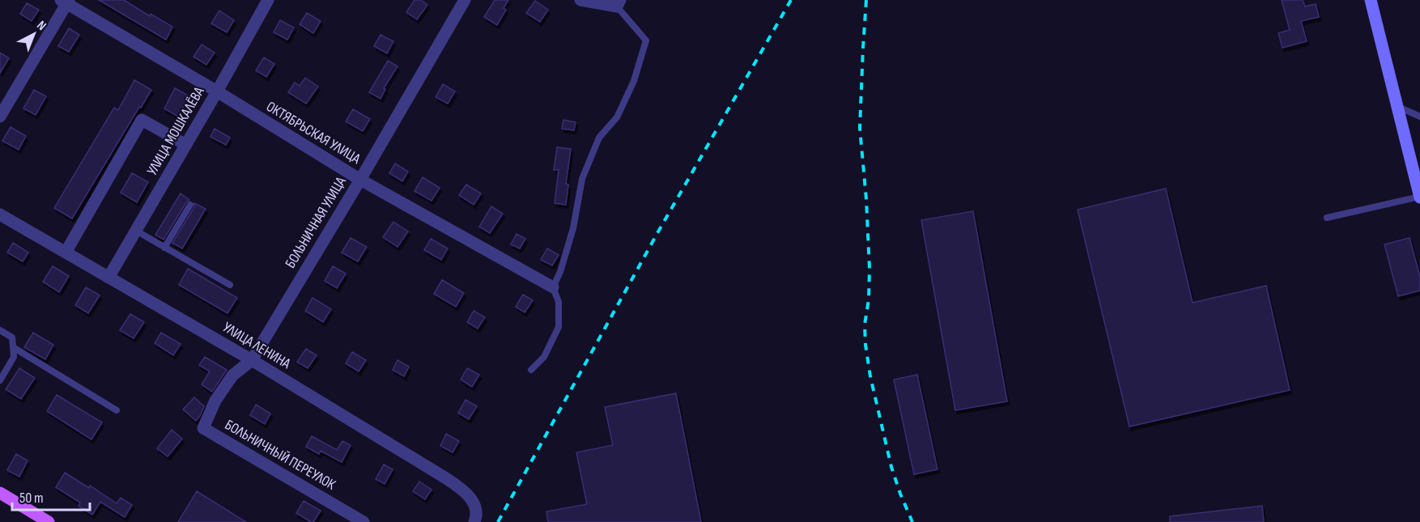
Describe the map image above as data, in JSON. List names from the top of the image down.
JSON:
{
  "streets": {
    "street": [
      "УЛИЦА МОШКАЛЁВА",
      "ОКТЯБРЬСКАЯ УЛИЦА",
      "БОЛЬНИЧНАЯ УЛИЦА",
      "УЛИЦА ЛЕНИНА",
      "БОЛЬНИЧНЫЙ ПЕРЕУЛОК"
    ]
  },
  "crossings": [
    ["УЛИЦА МОШКАЛЁВА", "ОКТЯБРЬСКАЯ УЛИЦА"],
    ["УЛИЦА МОШКАЛЁВА", "УЛИЦА ЛЕНИНА"],
    ["ОКТЯБРЬСКАЯ УЛИЦА", "БОЛЬНИЧНАЯ УЛИЦА"],
    ["БОЛЬНИЧНАЯ УЛИЦА", "УЛИЦА ЛЕНИНА"],
    ["БОЛЬНИЧНАЯ УЛИЦА", "БОЛЬНИЧНЫЙ ПЕРЕУЛОК"],
    ["УЛИЦА ЛЕНИНА", "БОЛЬНИЧНЫЙ ПЕРЕУЛОК"]
  ],
  "scale_bar": "50 m",
  "north": "top right"
}
